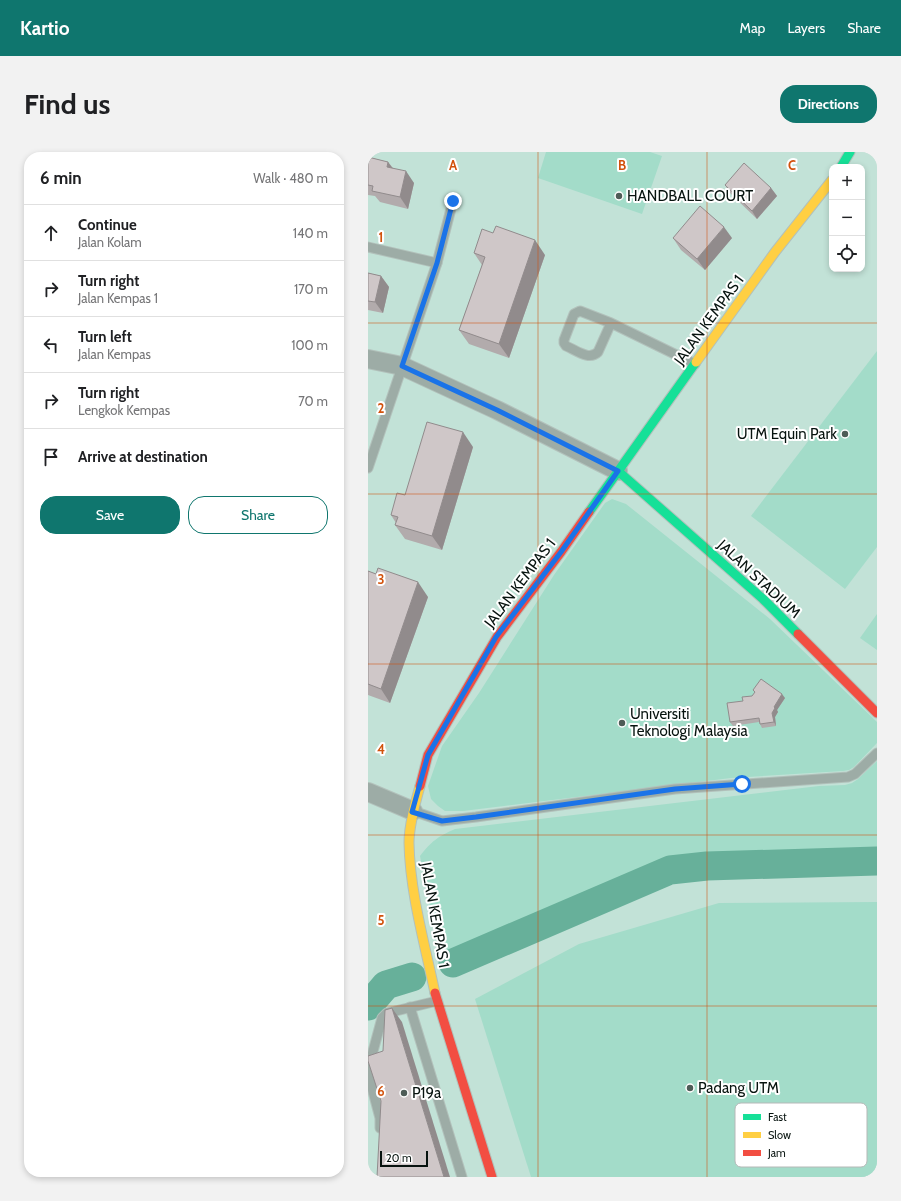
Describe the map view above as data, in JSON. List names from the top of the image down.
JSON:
{
  "streets": {
    "street": ["JALAN KEMPAS 1", "JALAN STADIUM"]
  },
  "crossings": [
    ["JALAN KEMPAS 1", "JALAN STADIUM"]
  ],
  "places": [
    "HANDBALL COURT",
    "UTM Equin Park",
    "Universiti Teknologi Malaysia",
    "Padang UTM",
    "P19a"
  ],
  "legend": ["Fast", "Slow", "Jam"],
  "scale_bar": "20 m",
  "page": {
    "header": "Kartio",
    "nav": ["Map", "Layers", "Share"],
    "buttons": [
      "Directions",
      ["Save", "Share"]
    ],
    "title": "Find us",
    "heading": ["6 min", "Walk · 480 m"],
    "map_buttons": ["+", "−"],
    "list": [
      ["Continue", "Jalan Kolam", "140 m"],
      ["Turn right", "Jalan Kempas 1", "170 m"],
      ["Turn left", "Jalan Kempas", "100 m"],
      ["Turn right", "Lengkok Kempas", "70 m"],
      "Arrive at destination"
    ],
    "scale": "20 m"
  },
  "grid": {
    "columns": ["A", "B", "C"],
    "rows": [
      "1",
      "2",
      "3",
      "4",
      "5",
      "6"
    ]
  }
}
